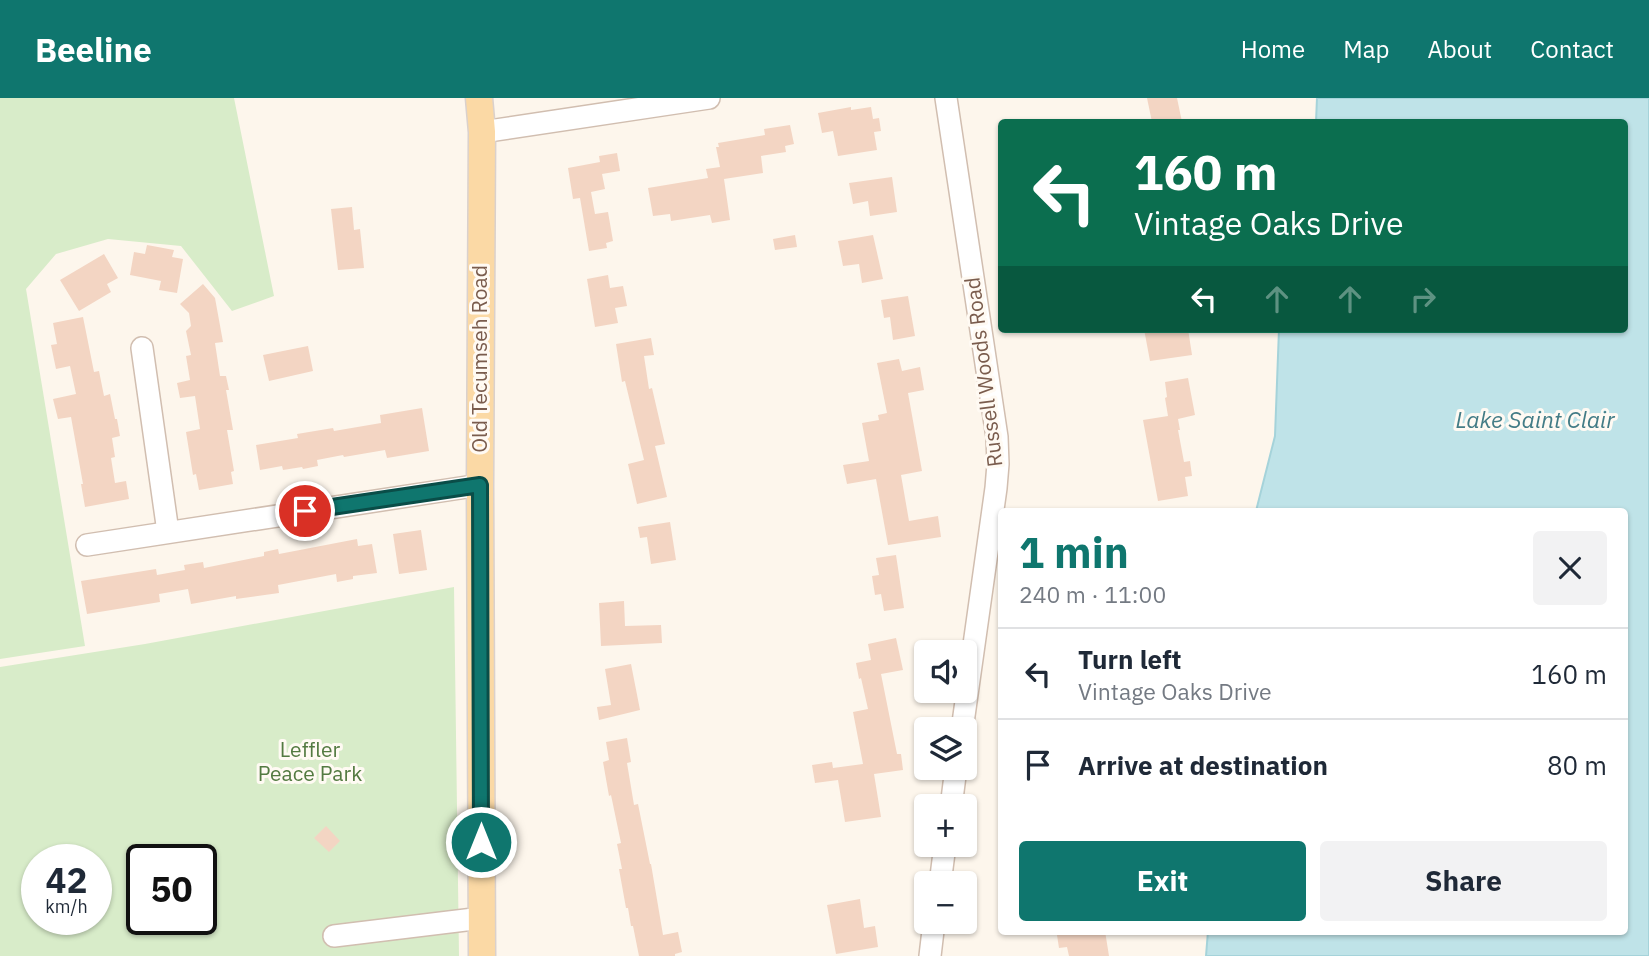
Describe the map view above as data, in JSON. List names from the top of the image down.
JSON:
{
  "streets": {
    "main road": ["Old Tecumseh Road"],
    "street": ["Russell Woods Road"]
  },
  "water": ["Lake Saint Clair"],
  "parks": ["Leffler Peace Park"],
  "page": {
    "header": "Beeline",
    "nav": [
      "Home",
      "Map",
      "About",
      "Contact"
    ],
    "turn": ["160 m", "Vintage Oaks Drive"],
    "heading": ["1 min", "240 m · 11:00"],
    "list": [
      {
        "name": "Turn left",
        "note": "Vintage Oaks Drive",
        "value": "160 m"
      },
      {
        "name": "Arrive at destination",
        "value": "80 m"
      }
    ],
    "map_buttons": ["+", "−"],
    "buttons": ["Exit", "Share"],
    "speed": "42 km/h",
    "limit": "50"
  }
}
